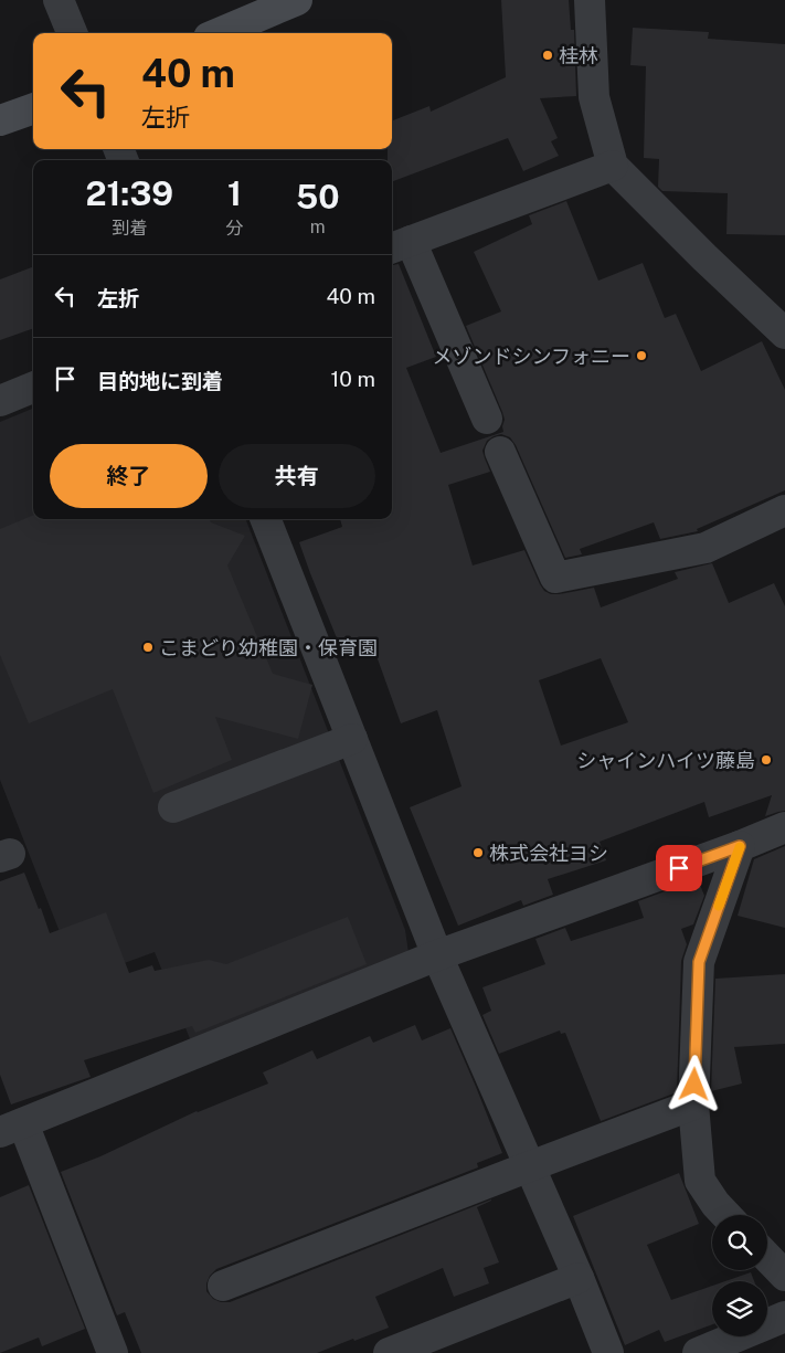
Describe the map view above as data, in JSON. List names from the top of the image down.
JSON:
{
  "places": [
    "桂林",
    "メゾンドシンフォニー",
    "こまどり幼稚園・保育園",
    "シャインハイツ藤島",
    "株式会社ヨシ"
  ],
  "page": {
    "turn": ["40 m", "左折"],
    "eta": [
      "21:39",
      "到着",
      "1",
      "分",
      "50",
      "m"
    ],
    "list": [
      {
        "name": "左折",
        "value": "40 m"
      },
      {
        "name": "目的地に到着",
        "value": "10 m"
      }
    ],
    "buttons": ["終了", "共有"]
  }
}
